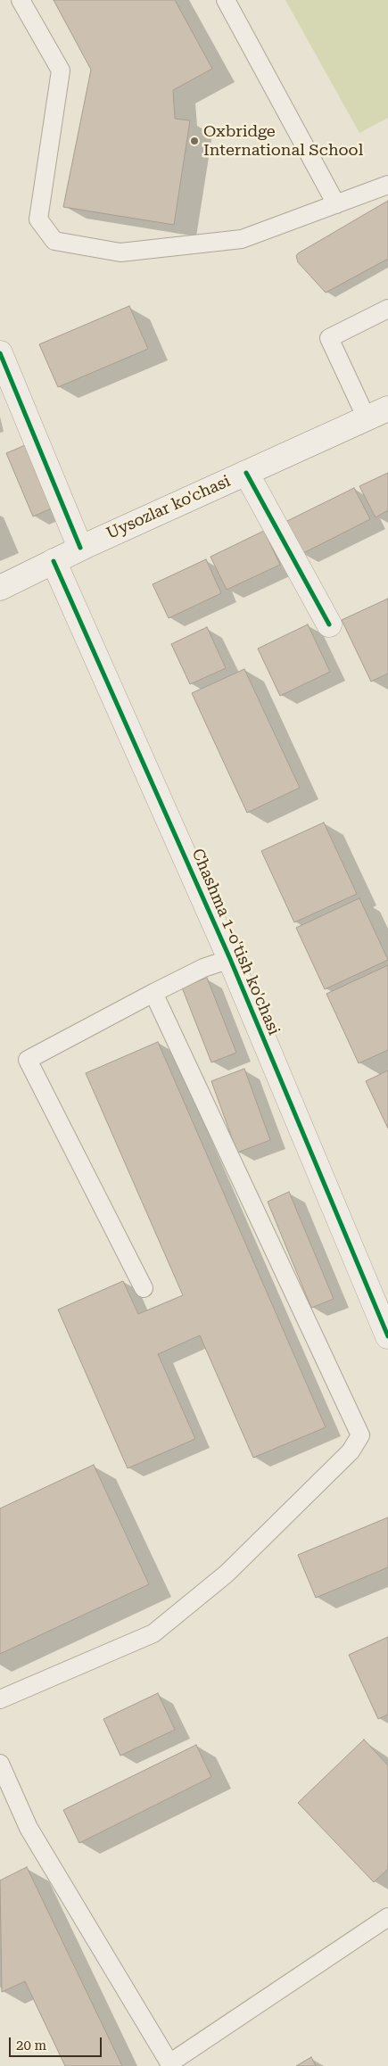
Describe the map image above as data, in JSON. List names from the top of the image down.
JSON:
{
  "streets": {
    "street": ["Uysozlar ko'chasi", "Chashma 1-o'tish ko'chasi"]
  },
  "crossings": [
    ["Uysozlar ko'chasi", "Chashma 1-o'tish ko'chasi"]
  ],
  "places": ["Oxbridge International School"],
  "scale_bar": "20 m"
}
